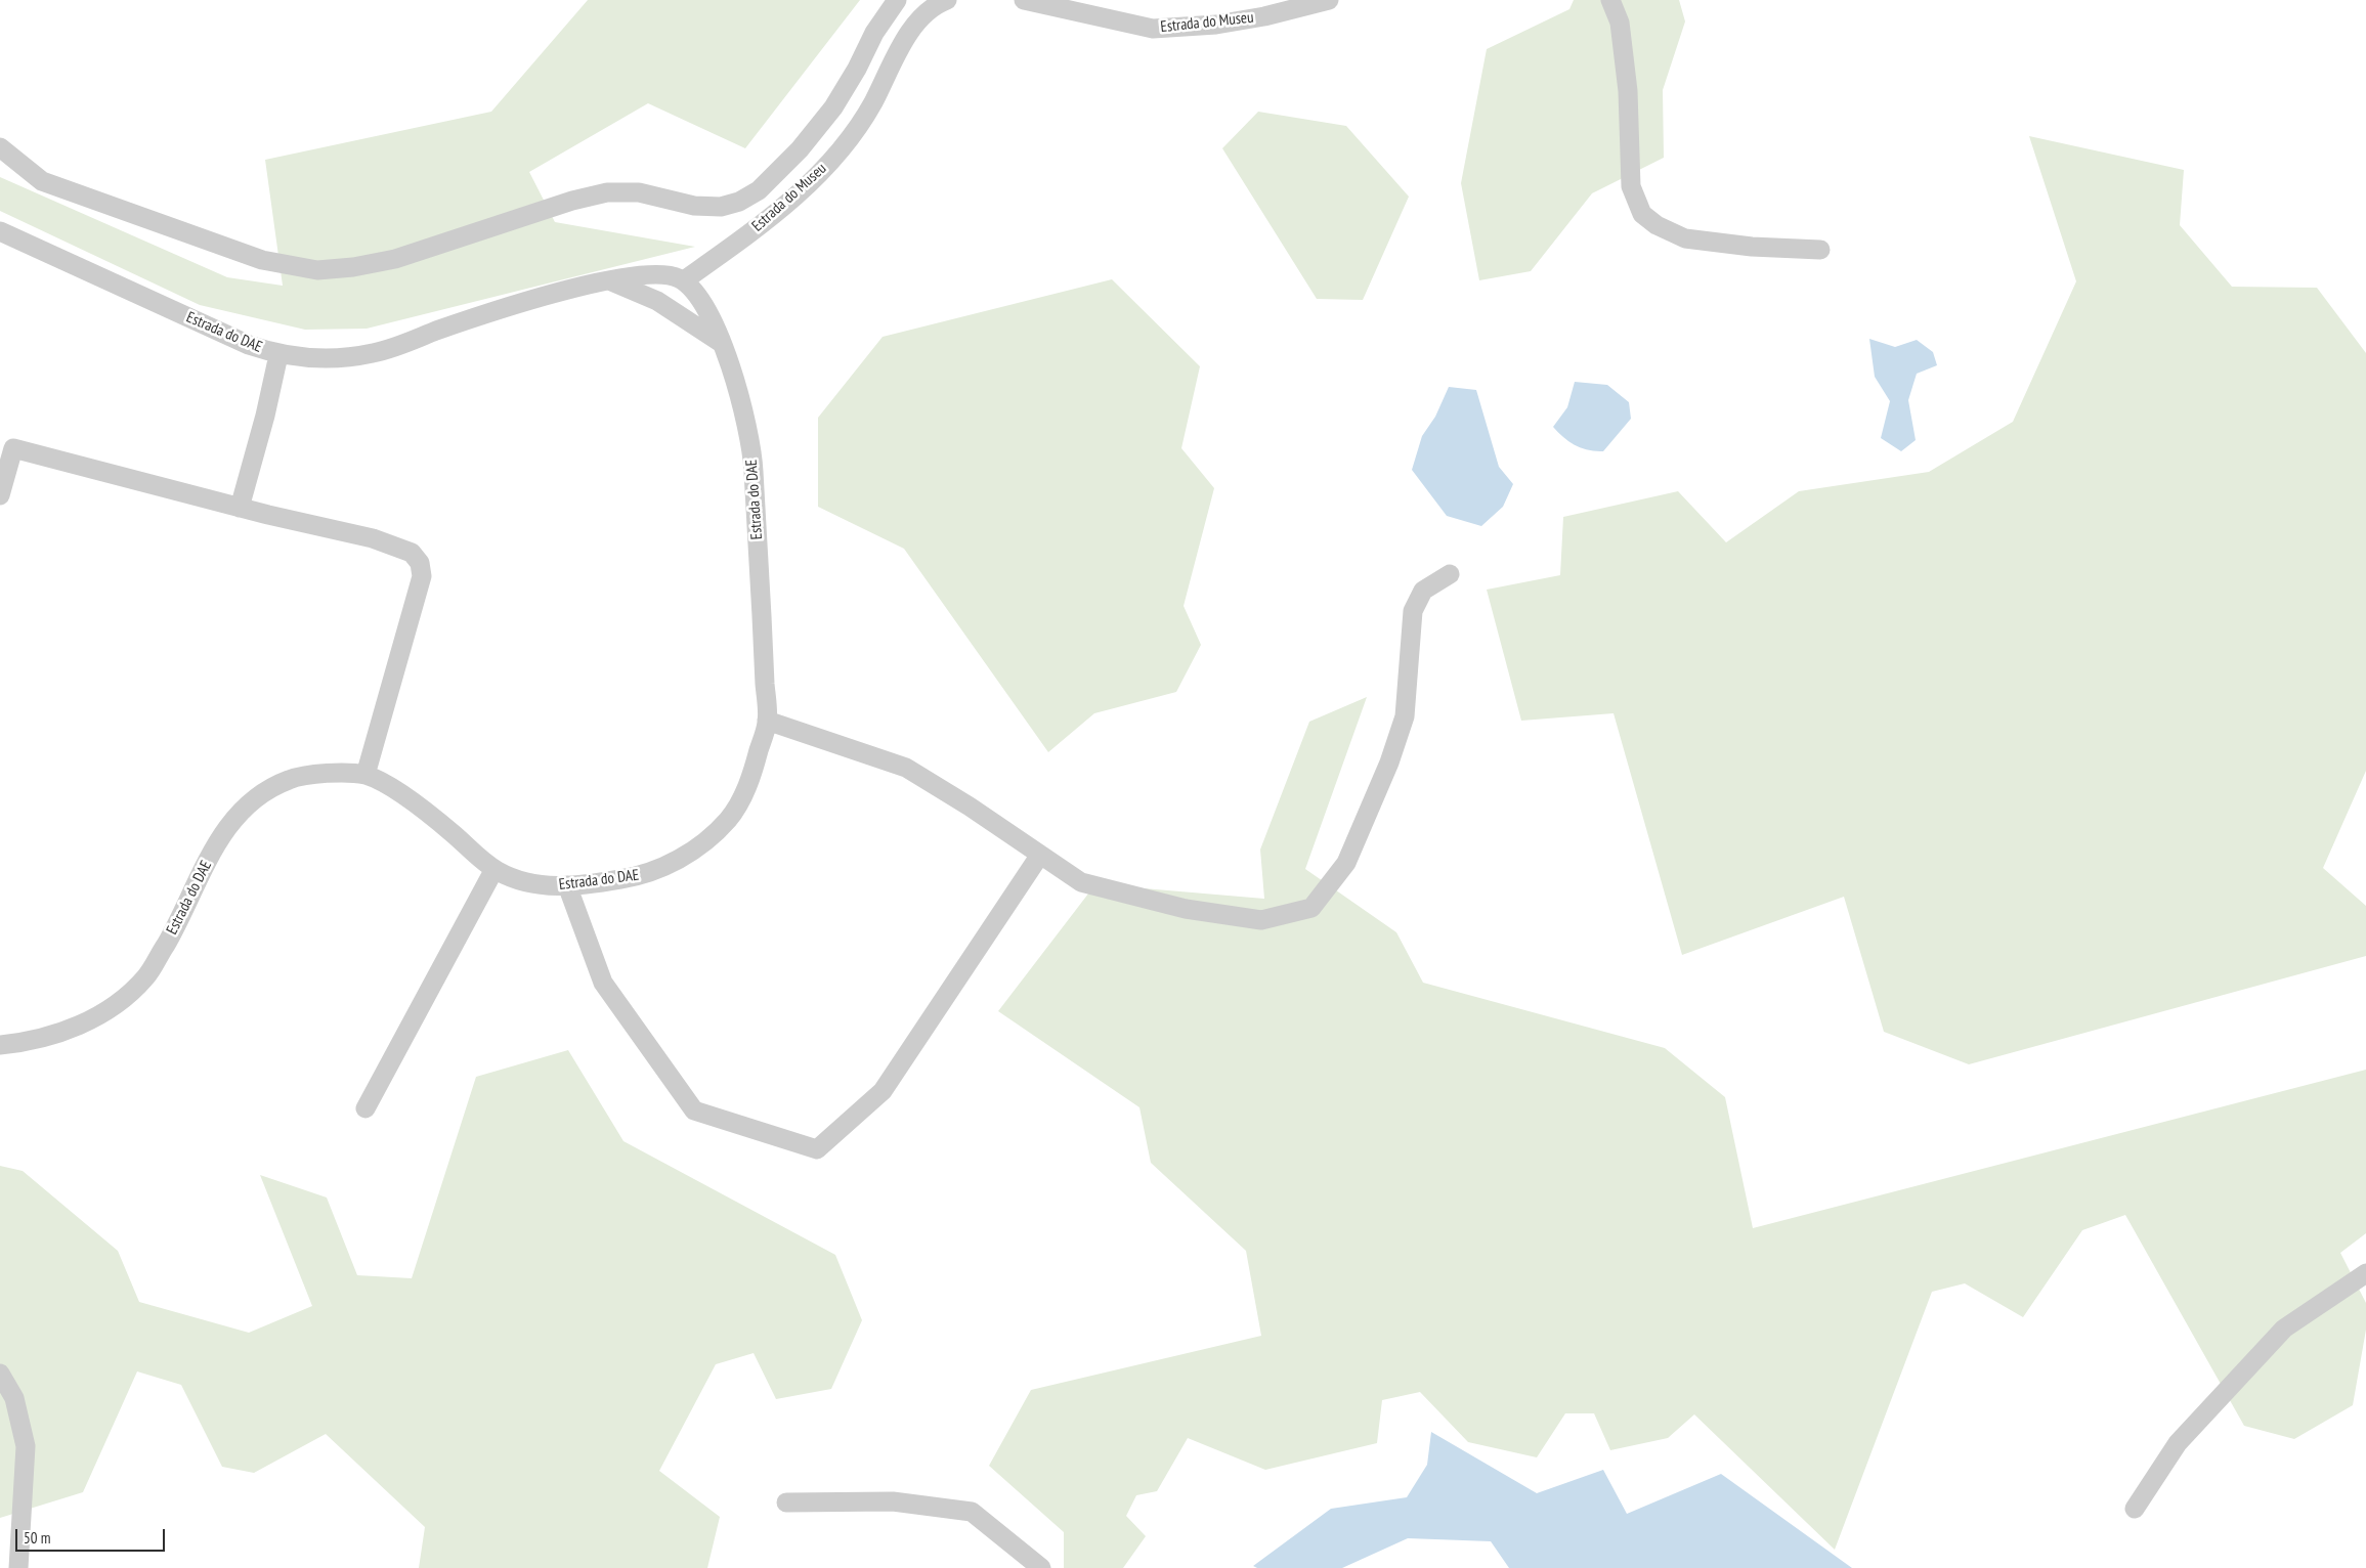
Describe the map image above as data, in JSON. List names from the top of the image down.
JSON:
{
  "streets": {
    "street": ["Estrada do Museu", "Estrada do DAE"]
  },
  "crossings": [
    ["Estrada do Museu", "Estrada do DAE"]
  ],
  "scale_bar": "50 m"
}
